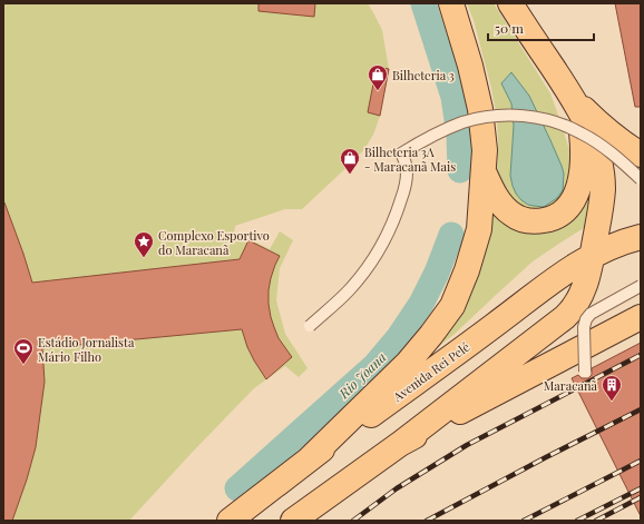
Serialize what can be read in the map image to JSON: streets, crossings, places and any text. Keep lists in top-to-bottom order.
{
  "streets": {
    "main road": ["Avenida Rei Pelé"]
  },
  "water": ["Rio Joana"],
  "places": {
    "shop": ["Bilheteria 3", "Bilheteria 3A - Maracanã Mais"],
    "place": ["Complexo Esportivo do Maracanã"],
    "sports": ["Estádio Jornalista Mário Filho"],
    "building": ["Maracanã"]
  },
  "scale_bar": "50 m"
}
